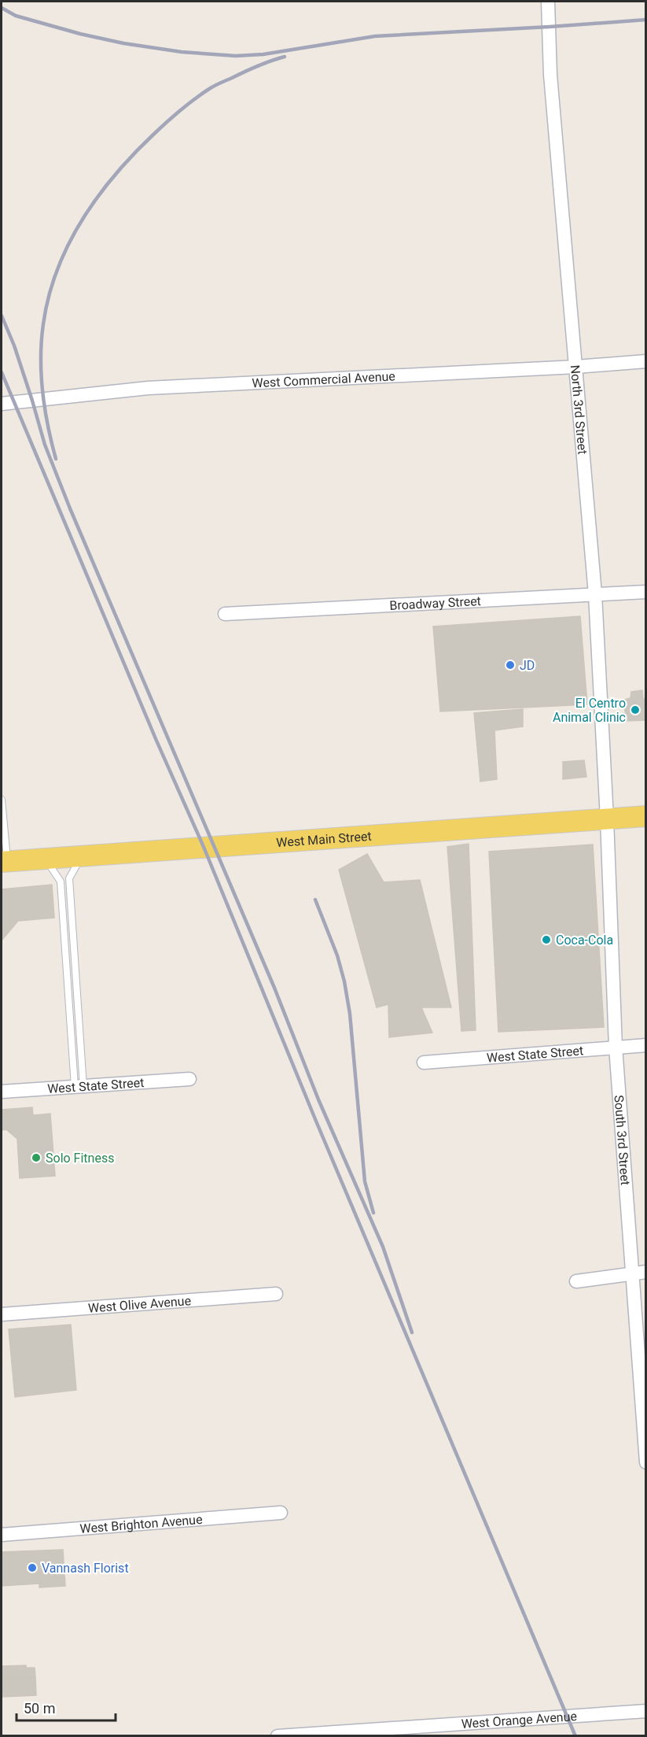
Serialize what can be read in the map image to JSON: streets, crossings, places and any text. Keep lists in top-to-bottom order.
{
  "streets": {
    "main road": ["West Main Street"],
    "street": [
      "West Commercial Avenue",
      "North 3rd Street",
      "Broadway Street",
      "West State Street",
      "South 3rd Street",
      "West Olive Avenue",
      "West Brighton Avenue",
      "West Orange Avenue"
    ]
  },
  "crossings": [
    ["West Commercial Avenue", "North 3rd Street"],
    ["North 3rd Street", "Broadway Street"],
    ["North 3rd Street", "West Main Street"],
    ["North 3rd Street", "South 3rd Street"],
    ["West Main Street", "South 3rd Street"],
    ["West State Street", "South 3rd Street"]
  ],
  "places": [
    "JD",
    "El Centro Animal Clinic",
    "Coca-Cola",
    "Solo Fitness",
    "Vannash Florist"
  ],
  "scale_bar": "50 m"
}
